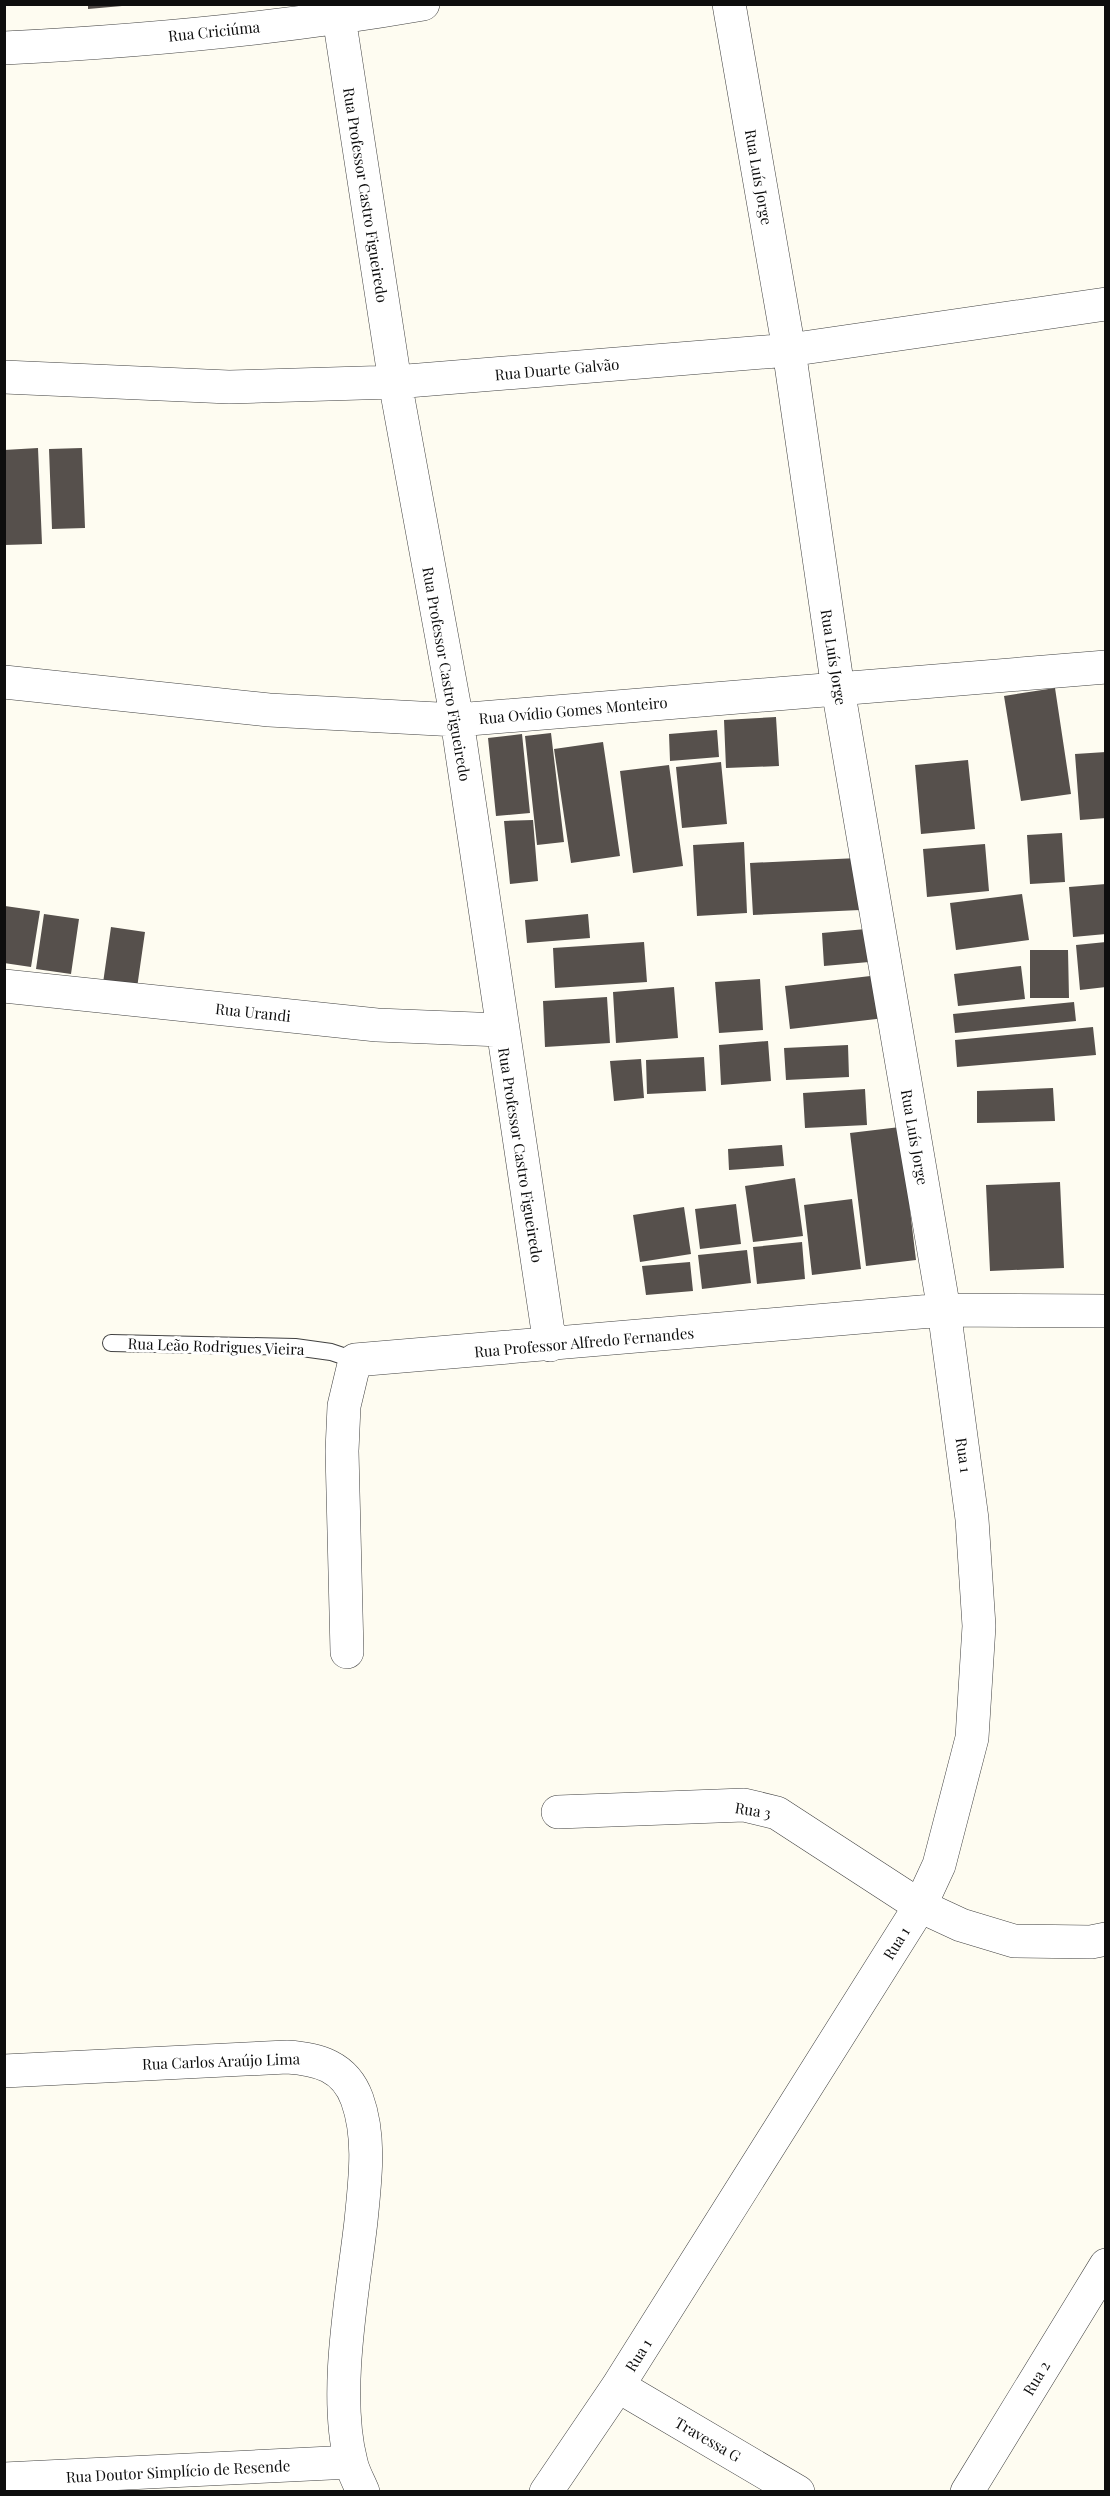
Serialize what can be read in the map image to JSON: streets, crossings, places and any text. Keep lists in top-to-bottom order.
{
  "streets": {
    "street": [
      "Rua Criciúma",
      "Rua Luís Jorge",
      "Rua Professor Castro Figueiredo",
      "Rua Duarte Galvão",
      "Rua Ovídio Gomes Monteiro",
      "Rua Urandi",
      "Rua Professor Alfredo Fernandes",
      "Rua 1",
      "Rua 3",
      "Rua Carlos Araújo Lima",
      "Rua 2",
      "Travessa G",
      "Rua Doutor Simplício de Resende"
    ],
    "lane": ["Rua Leão Rodrigues Vieira"]
  },
  "crossings": [
    ["Rua Criciúma", "Rua Professor Castro Figueiredo"],
    ["Rua Luís Jorge", "Rua Duarte Galvão"],
    ["Rua Luís Jorge", "Rua Ovídio Gomes Monteiro"],
    ["Rua Luís Jorge", "Rua Professor Alfredo Fernandes"],
    ["Rua Luís Jorge", "Rua 1"],
    ["Rua Professor Castro Figueiredo", "Rua Duarte Galvão"],
    ["Rua Professor Castro Figueiredo", "Rua Ovídio Gomes Monteiro"],
    ["Rua Professor Castro Figueiredo", "Rua Urandi"],
    ["Rua Professor Castro Figueiredo", "Rua Professor Alfredo Fernandes"],
    ["Rua Professor Alfredo Fernandes", "Rua Leão Rodrigues Vieira"],
    ["Rua Professor Alfredo Fernandes", "Rua 1"],
    ["Rua 1", "Rua 3"],
    ["Rua 1", "Travessa G"],
    ["Rua Carlos Araújo Lima", "Rua Doutor Simplício de Resende"]
  ]
}
